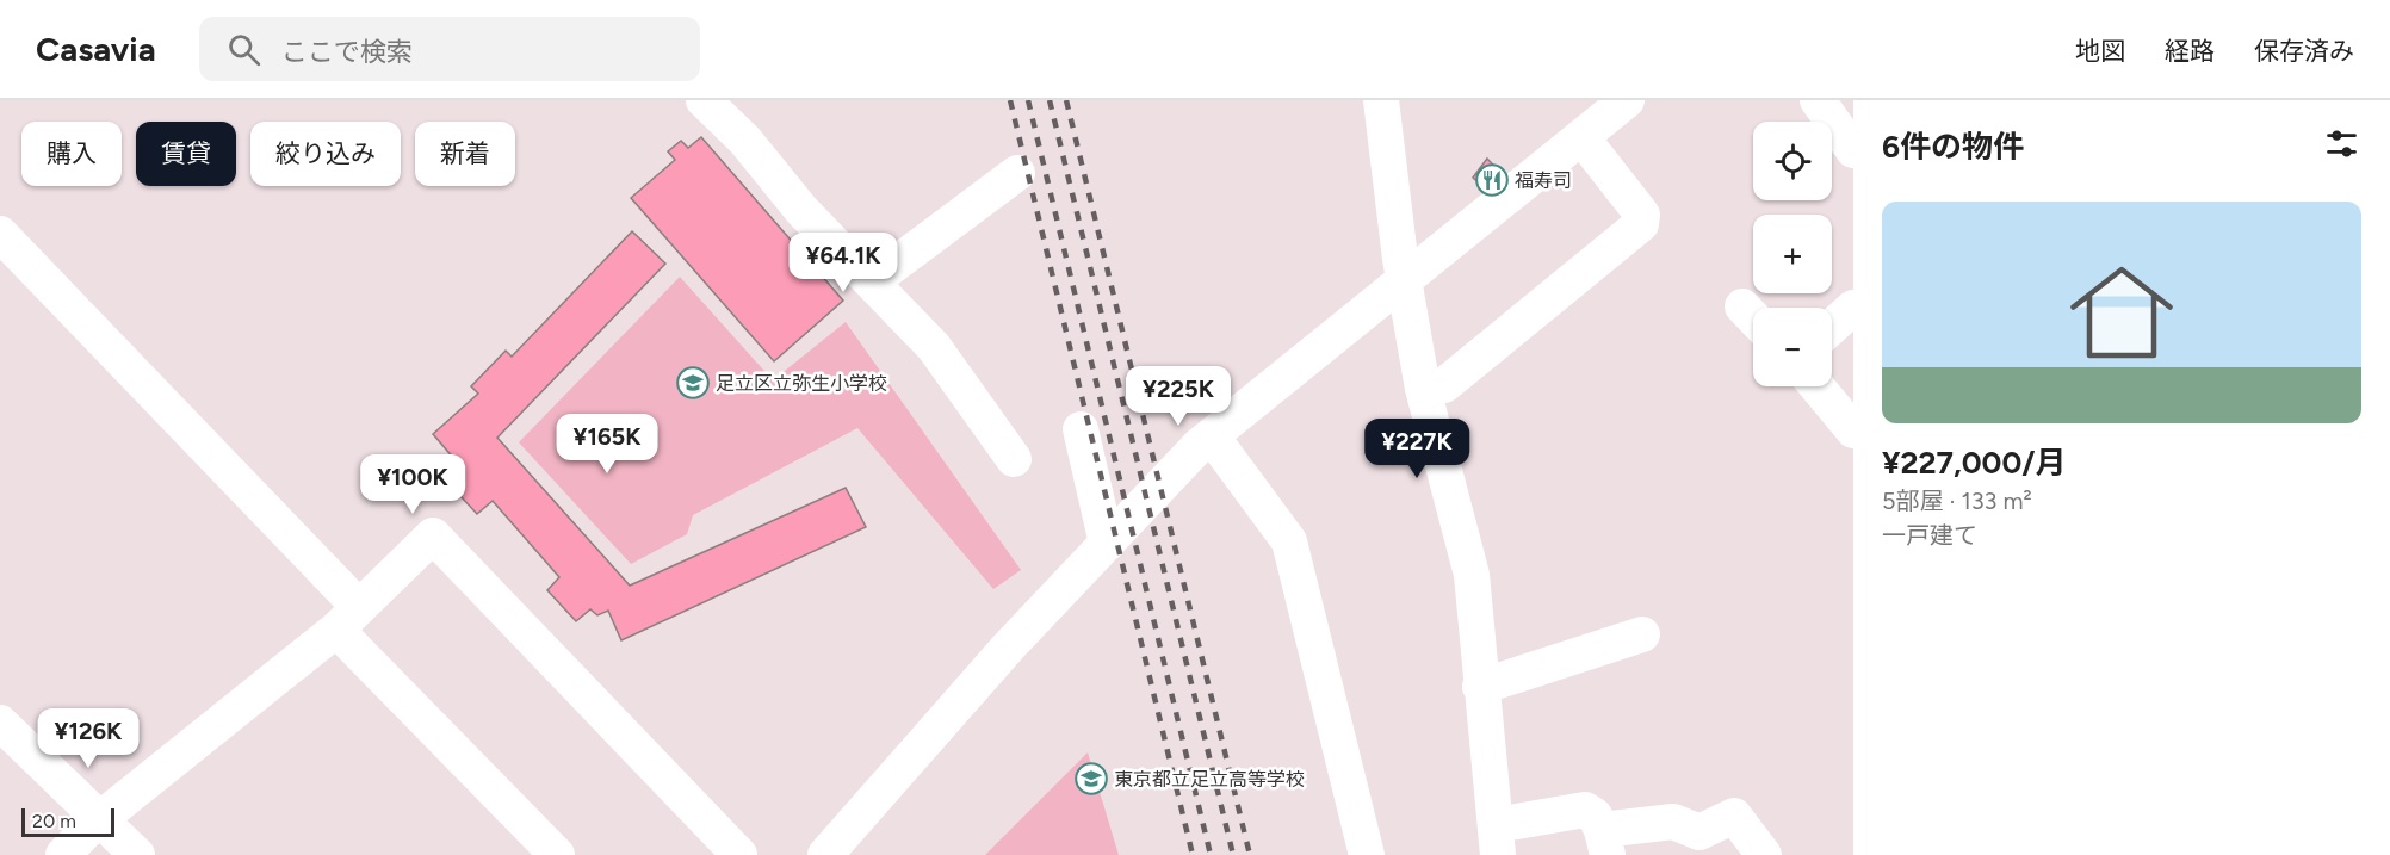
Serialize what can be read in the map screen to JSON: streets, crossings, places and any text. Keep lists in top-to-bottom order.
{
  "places": {
    "restaurant": ["福寿司"],
    "school or university": ["足立区立弥生小学校", "東京都立足立高等学校"]
  },
  "scale_bar": "20 m",
  "page": {
    "header": "Casavia",
    "search": "ここで検索",
    "nav": ["地図", "経路", "保存済み"],
    "heading": "6件の物件",
    "map_buttons": ["+", "−"],
    "chip": [
      "購入",
      "賃貸",
      "絞り込み",
      "新着"
    ],
    "list": [
      {
        "name": "¥227,000/月",
        "note": "5部屋 · 133 m² · 一戸建て"
      }
    ],
    "price": [
      "¥64.1K",
      "¥225K",
      "¥165K",
      "¥227K",
      "¥100K",
      "¥126K"
    ],
    "scale": "20 m"
  }
}
